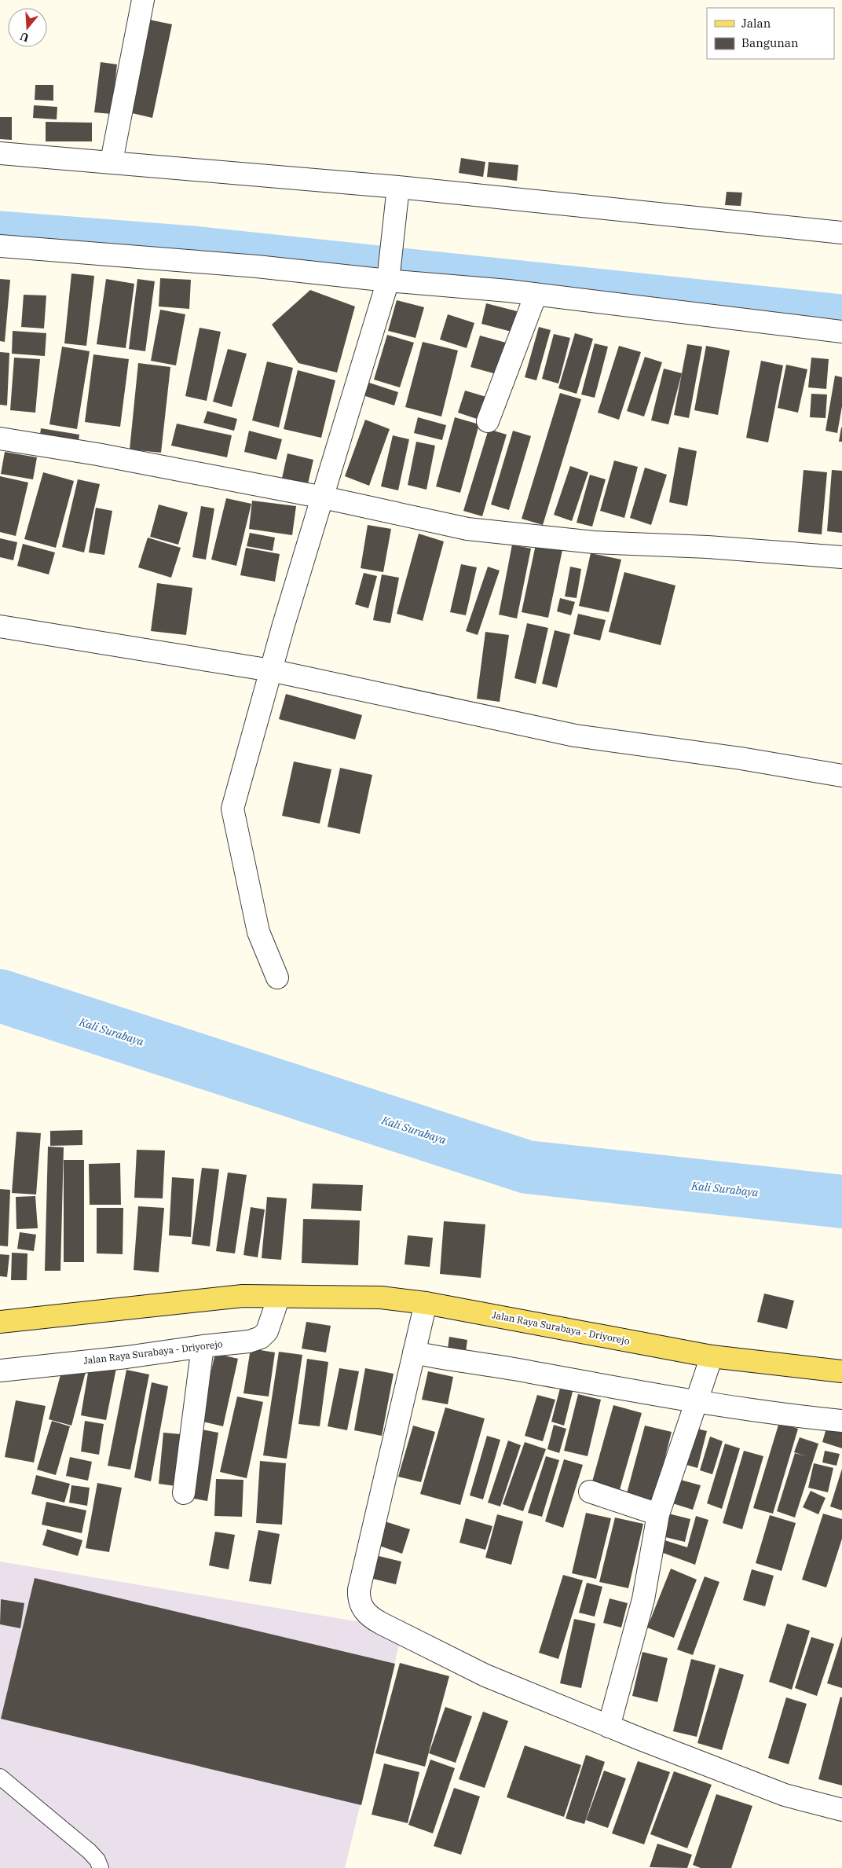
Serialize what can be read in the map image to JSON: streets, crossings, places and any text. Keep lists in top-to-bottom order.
{
  "streets": {
    "main road": ["Jalan Raya Surabaya - Driyorejo"]
  },
  "water": ["Kali Surabaya"],
  "legend": ["Jalan", "Bangunan"],
  "north": "bottom"
}
